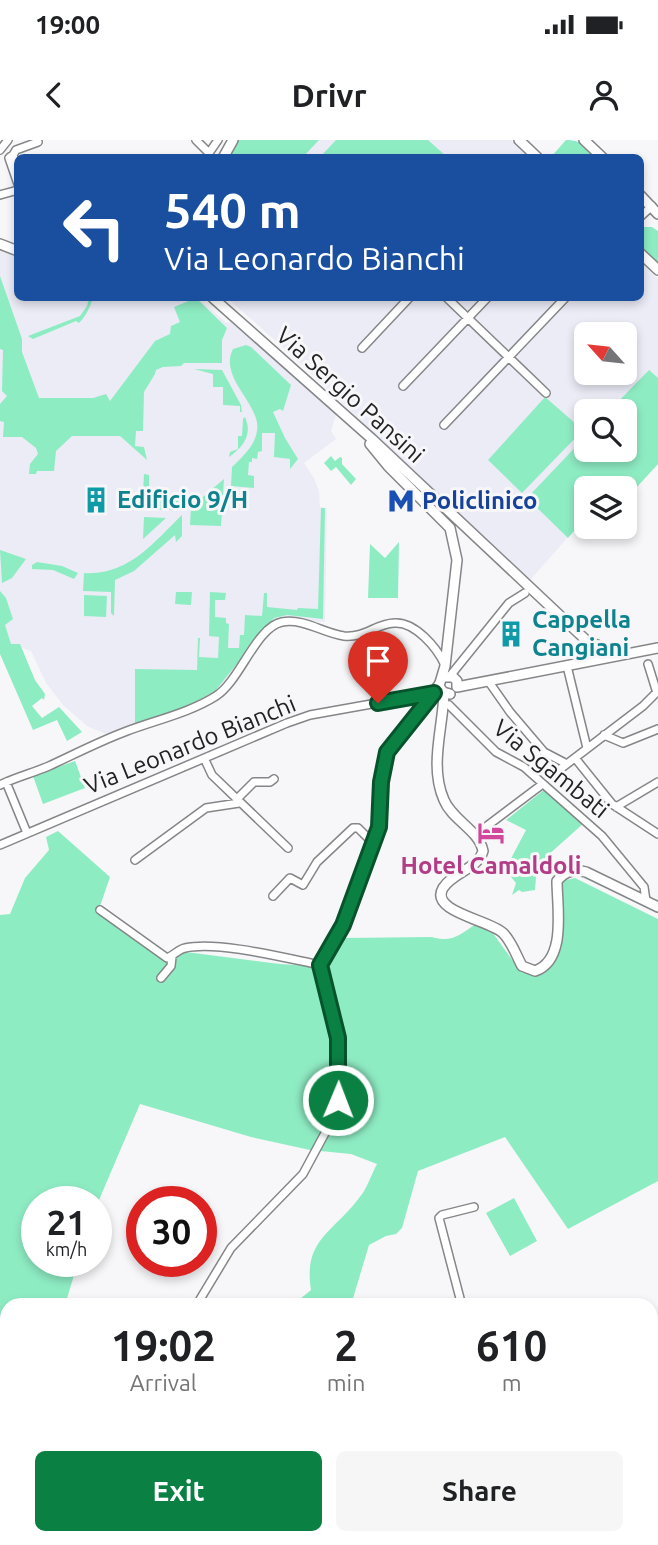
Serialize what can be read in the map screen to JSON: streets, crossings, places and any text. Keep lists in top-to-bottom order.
{
  "streets": {
    "main road": ["Via Sergio Pansini"],
    "street": ["Via Leonardo Bianchi", "Via Sgambati"]
  },
  "places": {
    "building": ["Edificio 9/H", "Cappella Cangiani"],
    "metro station": ["Policlinico"],
    "hotel": ["Hotel Camaldoli"]
  },
  "north": "top left",
  "page": {
    "status": "19:00",
    "header": "Drivr",
    "turn": ["540 m", "Via Leonardo Bianchi"],
    "speed": "21 km/h",
    "limit": "30",
    "eta": [
      "19:02",
      "Arrival",
      "2",
      "min",
      "610",
      "m"
    ],
    "buttons": ["Exit", "Share"]
  }
}
